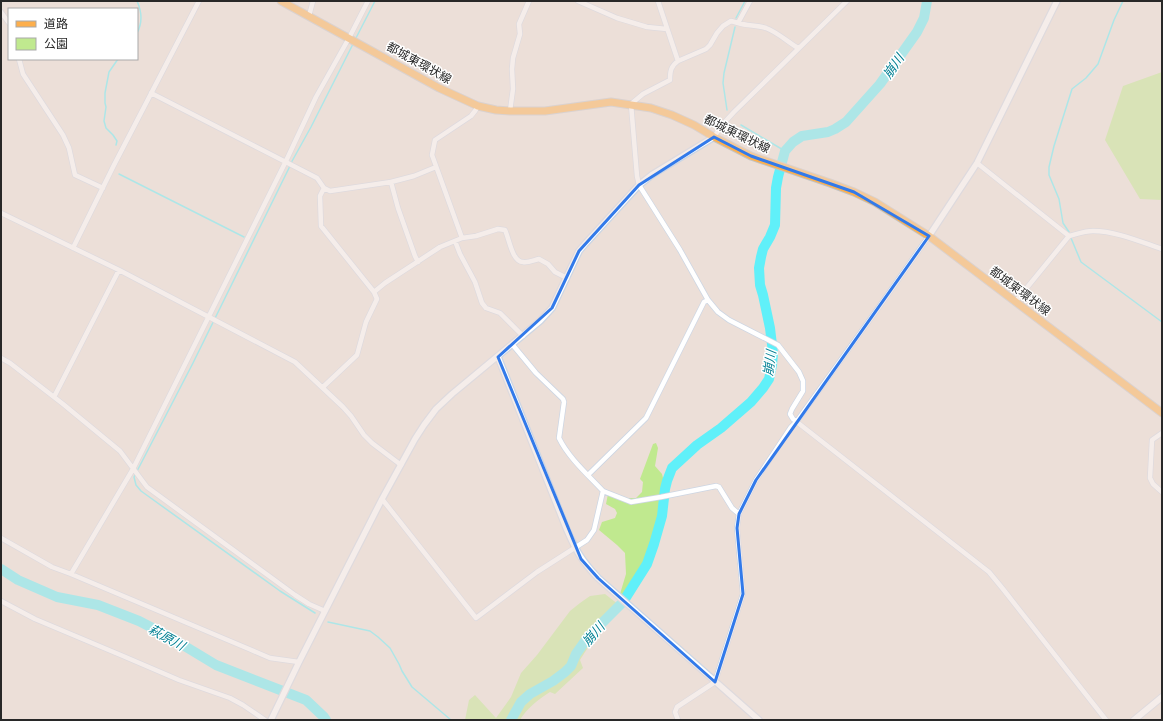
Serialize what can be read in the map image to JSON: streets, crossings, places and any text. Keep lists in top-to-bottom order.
{
  "streets": {
    "main road": ["都城東環状線"]
  },
  "water": ["崩川", "萩原川"],
  "legend": ["道路", "公園"]
}
